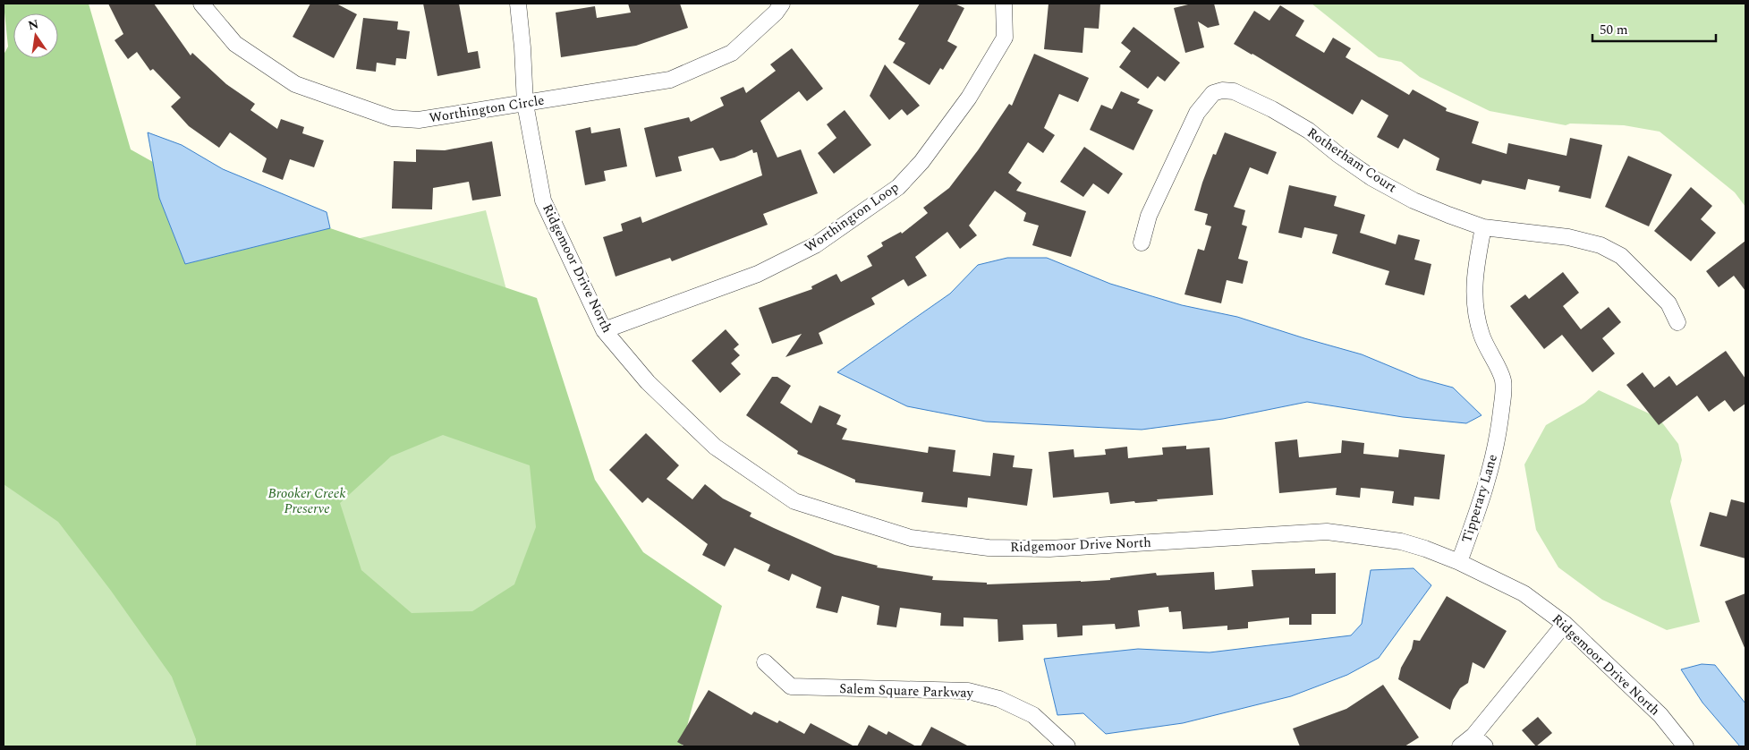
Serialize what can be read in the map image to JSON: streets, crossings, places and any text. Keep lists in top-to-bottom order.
{
  "streets": {
    "street": [
      "Worthington Circle",
      "Rotherham Court",
      "Worthington Loop",
      "Ridgemoor Drive North",
      "Tipperary Lane",
      "Salem Square Parkway"
    ]
  },
  "crossings": [
    ["Worthington Circle", "Ridgemoor Drive North"],
    ["Rotherham Court", "Tipperary Lane"],
    ["Worthington Loop", "Ridgemoor Drive North"],
    ["Ridgemoor Drive North", "Tipperary Lane"]
  ],
  "parks": ["Brooker Creek Preserve"],
  "scale_bar": "50 m",
  "north": "top"
}
